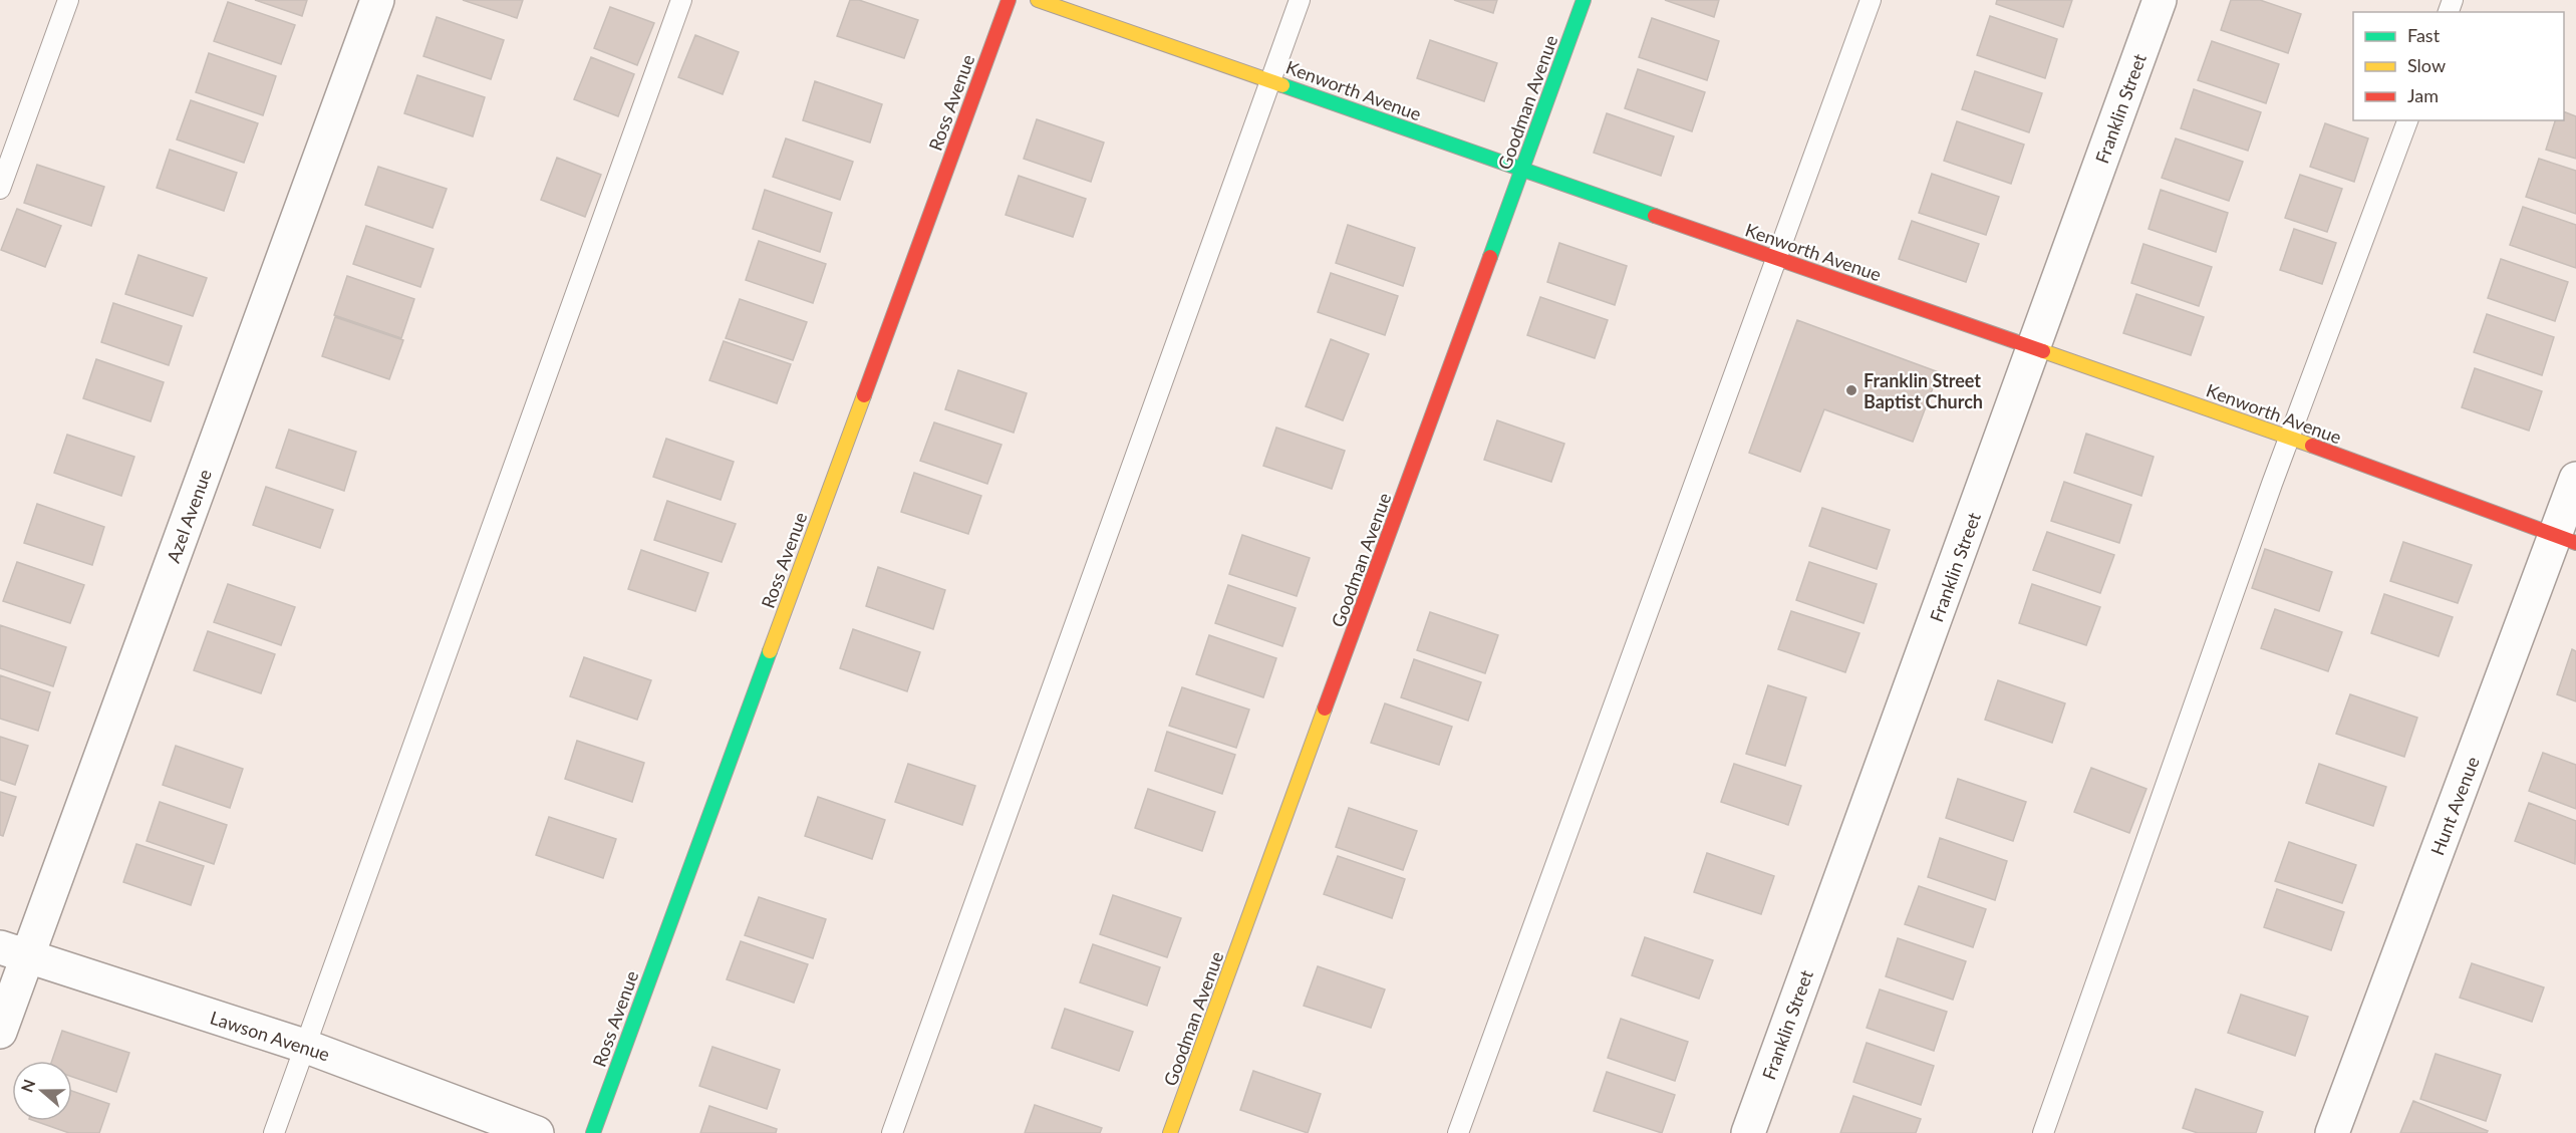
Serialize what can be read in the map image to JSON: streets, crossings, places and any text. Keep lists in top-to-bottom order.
{
  "streets": {
    "street": [
      "Kenworth Avenue",
      "Ross Avenue",
      "Goodman Avenue",
      "Franklin Street",
      "Azel Avenue",
      "Hunt Avenue",
      "Lawson Avenue"
    ]
  },
  "crossings": [
    ["Kenworth Avenue", "Goodman Avenue"],
    ["Kenworth Avenue", "Franklin Street"],
    ["Kenworth Avenue", "Hunt Avenue"],
    ["Azel Avenue", "Lawson Avenue"]
  ],
  "places": ["Franklin Street Baptist Church"],
  "legend": ["Fast", "Slow", "Jam"],
  "north": "left"
}
